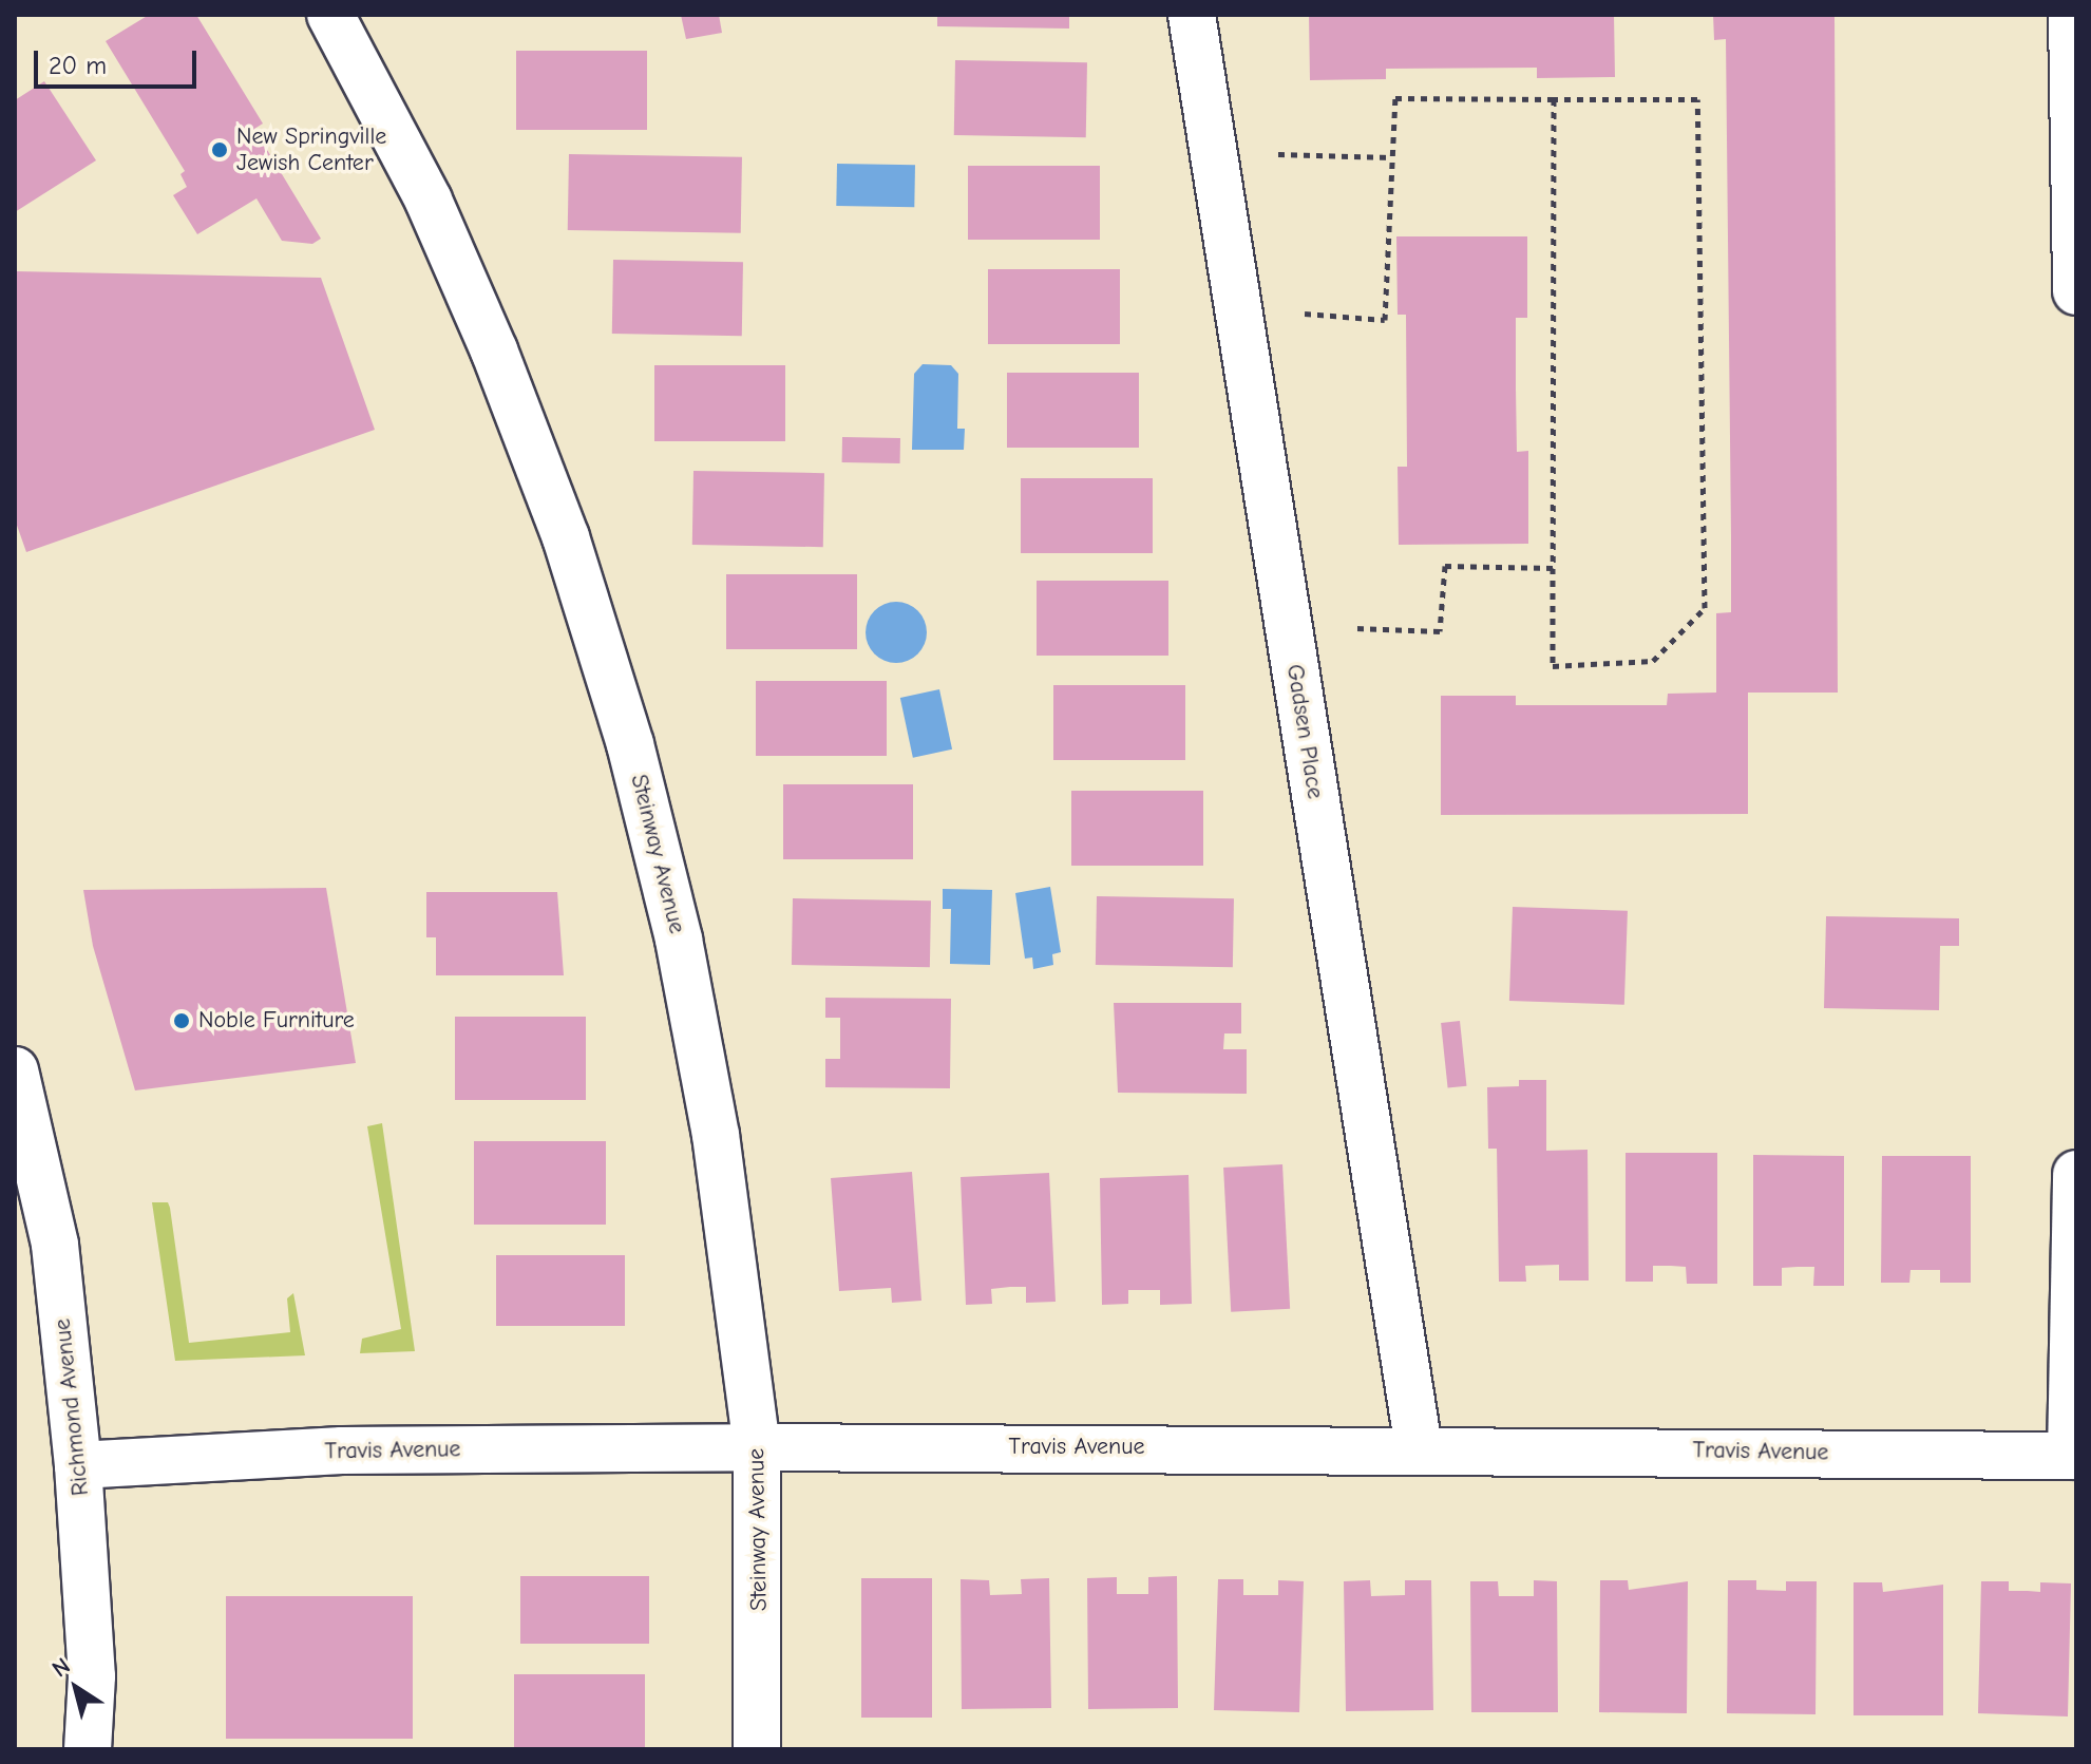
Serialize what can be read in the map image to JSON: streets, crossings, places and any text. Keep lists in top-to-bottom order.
{
  "streets": {
    "street": [
      "Gadsen Place",
      "Steinway Avenue",
      "Richmond Avenue",
      "Travis Avenue"
    ]
  },
  "crossings": [
    ["Gadsen Place", "Travis Avenue"],
    ["Steinway Avenue", "Travis Avenue"],
    ["Richmond Avenue", "Travis Avenue"]
  ],
  "places": ["New Springville Jewish Center", "Noble Furniture"],
  "scale_bar": "20 m",
  "north": "top left"
}
